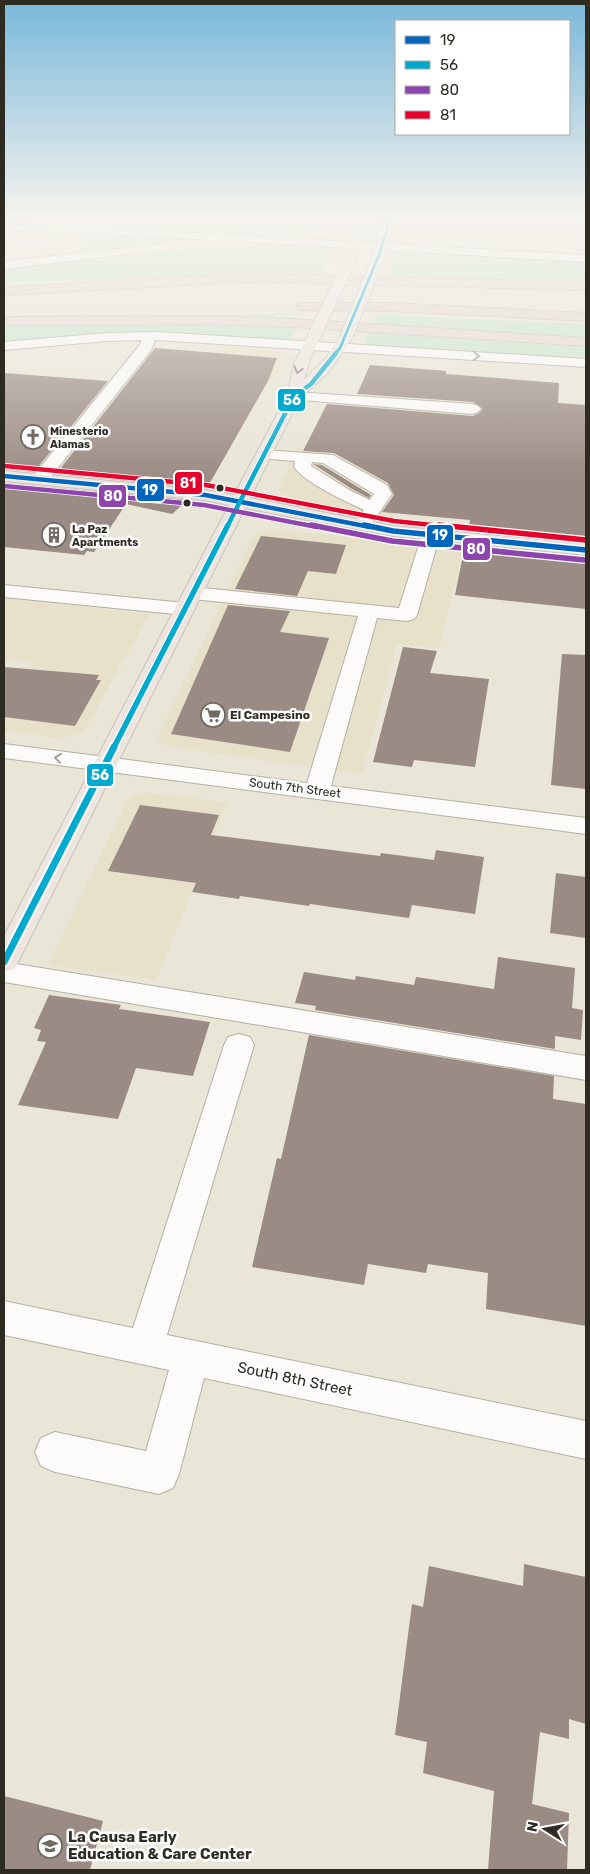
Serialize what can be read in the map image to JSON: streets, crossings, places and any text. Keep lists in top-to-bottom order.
{
  "streets": {
    "street": ["South 7th Street", "South 8th Street"]
  },
  "places": {
    "church": ["Minesterio Alamas"],
    "building": ["La Paz Apartments"],
    "supermarket": ["El Campesino"],
    "school or university": ["La Causa Early Education & Care Center"]
  },
  "lines": [
    "transit line 56",
    "transit line 81",
    "transit line 19",
    "transit line 80"
  ],
  "legend": [
    "19",
    "56",
    "80",
    "81"
  ],
  "north": "left"
}
